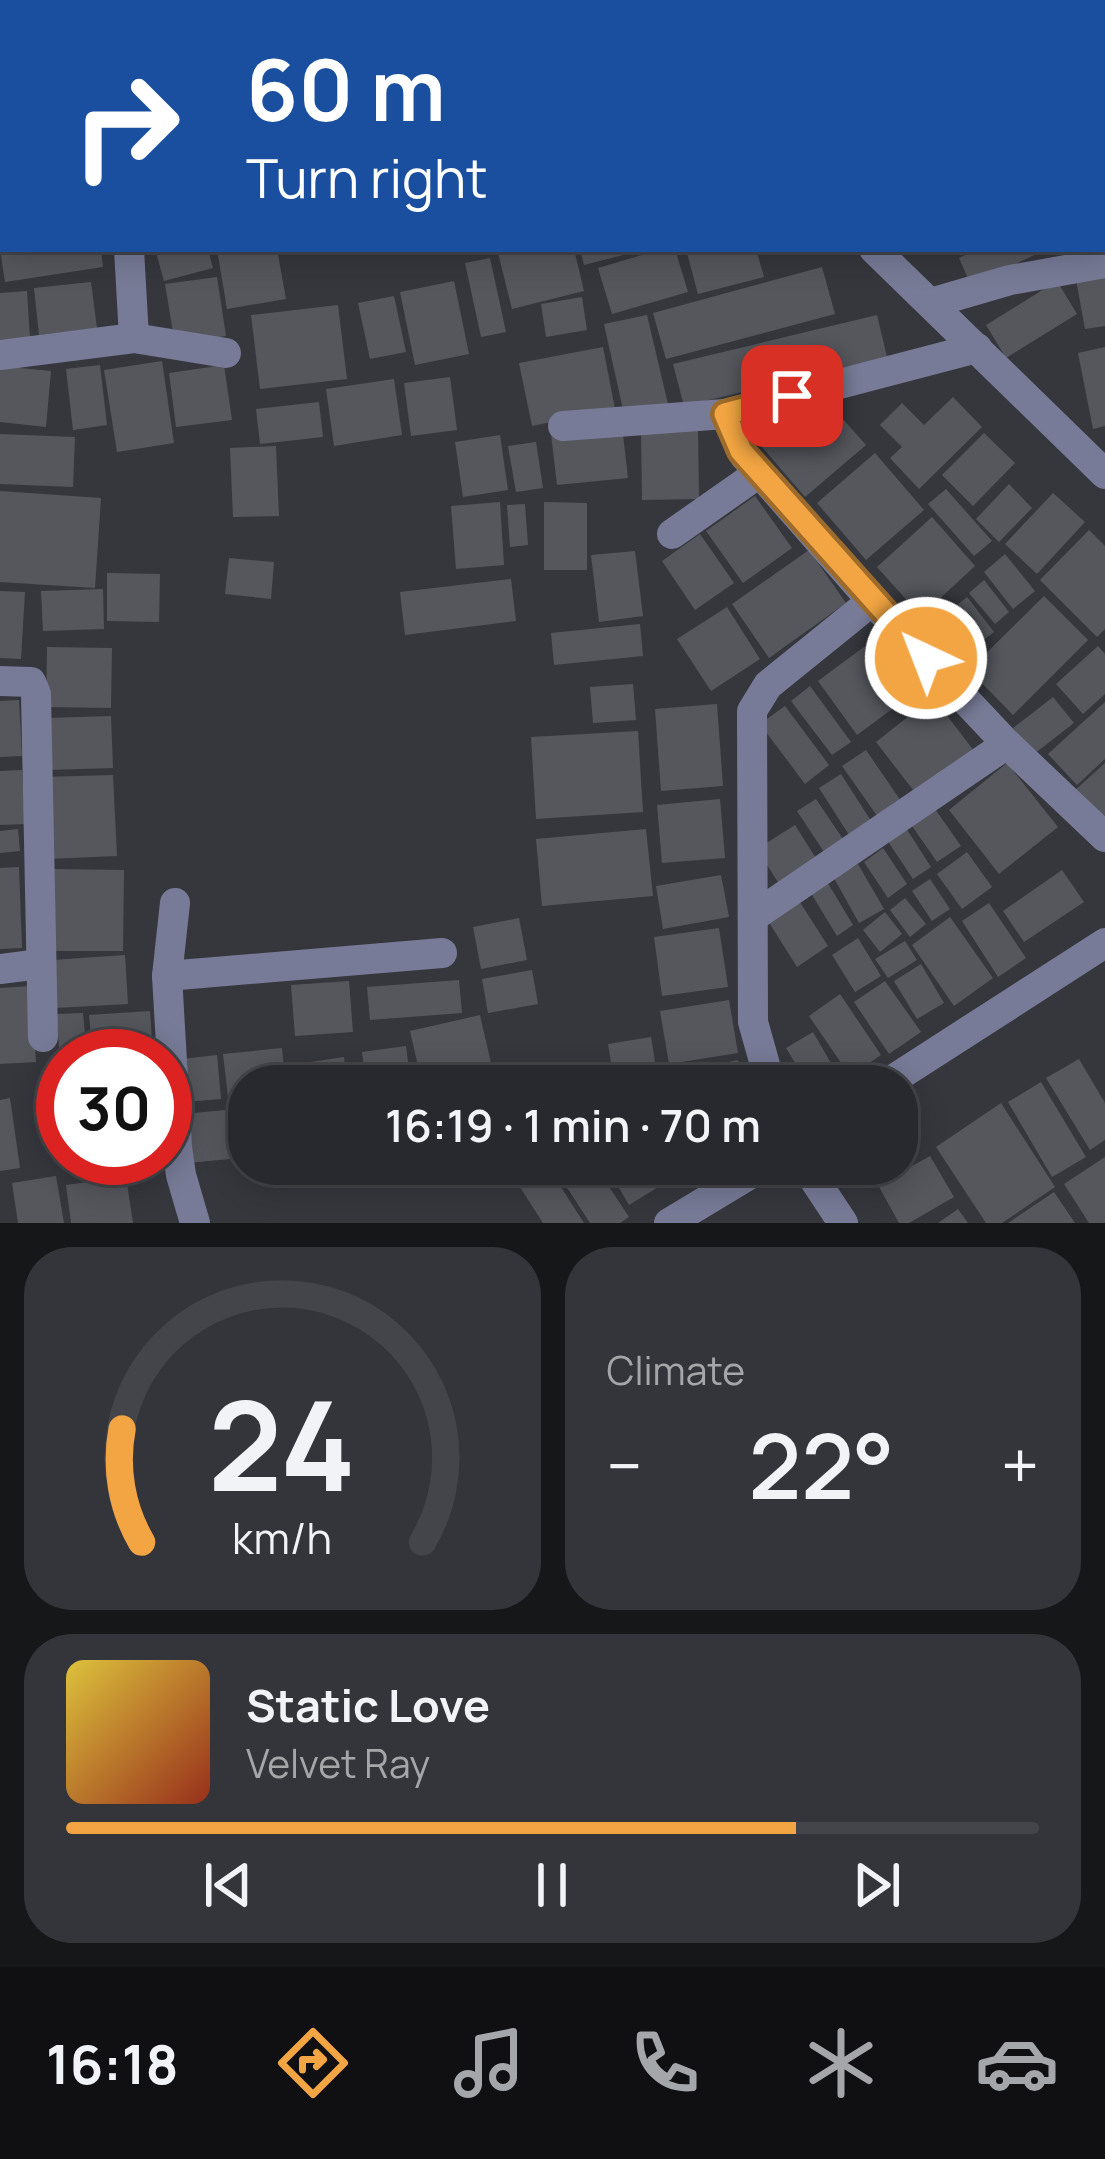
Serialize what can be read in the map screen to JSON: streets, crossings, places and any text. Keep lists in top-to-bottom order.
{
  "page": {
    "turn": ["60 m", "Turn right"],
    "limit": "30",
    "trip": "16:19 · 1 min · 70 m",
    "tile": "Climate",
    "heat": ["−", "22°", "+"],
    "song": ["Static Love", "Velvet Ray"],
    "tabs": "16:18",
    "gauge": ["24", "km/h"]
  }
}
